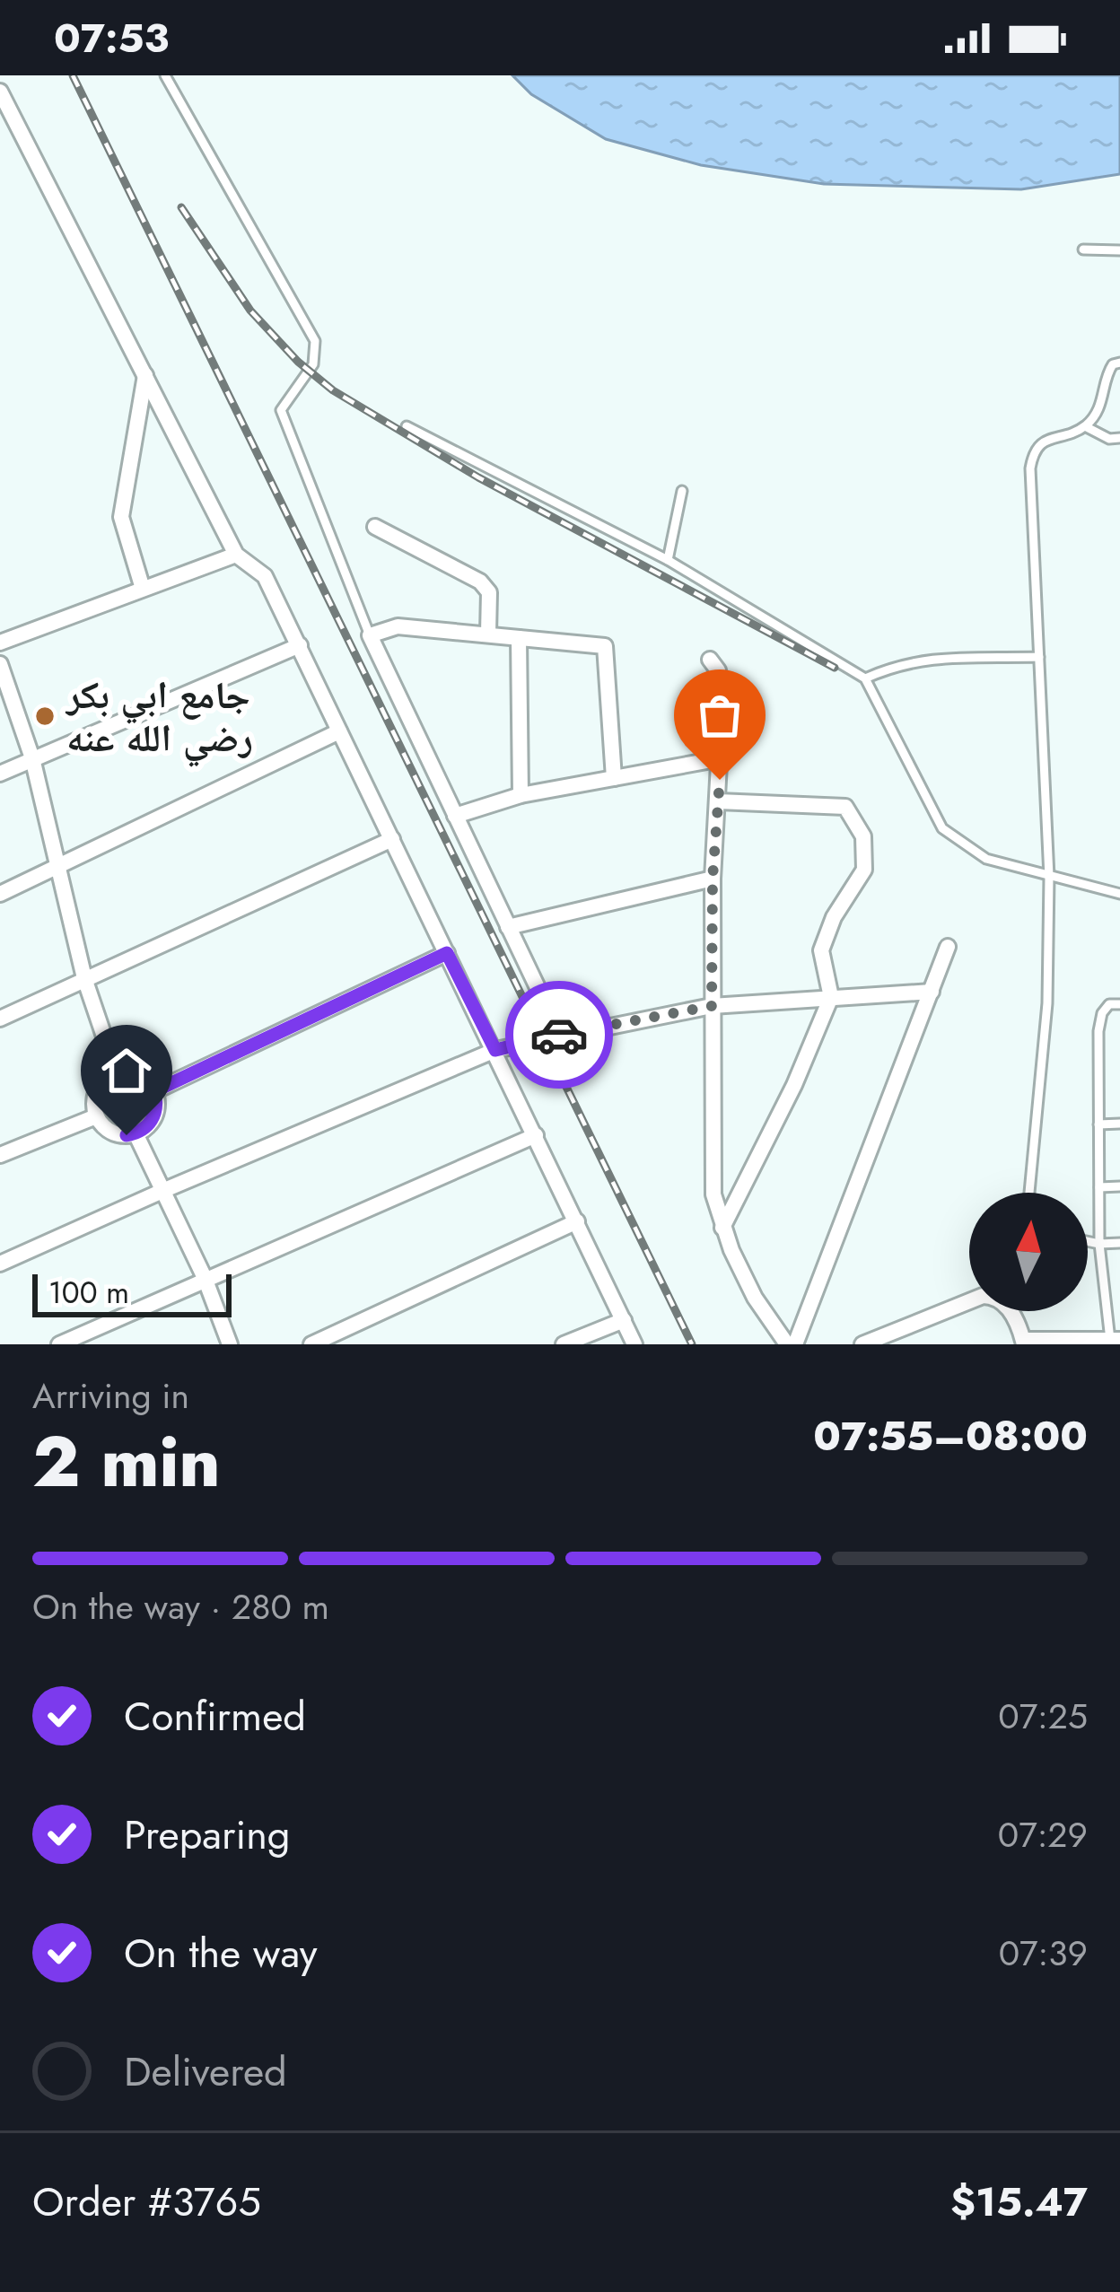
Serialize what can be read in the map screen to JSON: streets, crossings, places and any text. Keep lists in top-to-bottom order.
{
  "places": ["جامع ابي بكر رضي الله عنه"],
  "scale_bar": "100 m",
  "north": "top",
  "page": {
    "status": "07:53",
    "scale": "100 m",
    "heading": ["2 min", "Arriving in", "07:55–08:00"],
    "panel": ["Order #3765", "$15.47"],
    "bar": "On the way · 280 m",
    "list": [
      ["Confirmed", "07:25"],
      ["Preparing", "07:29"],
      ["On the way", "07:39"],
      "Delivered"
    ]
  }
}
